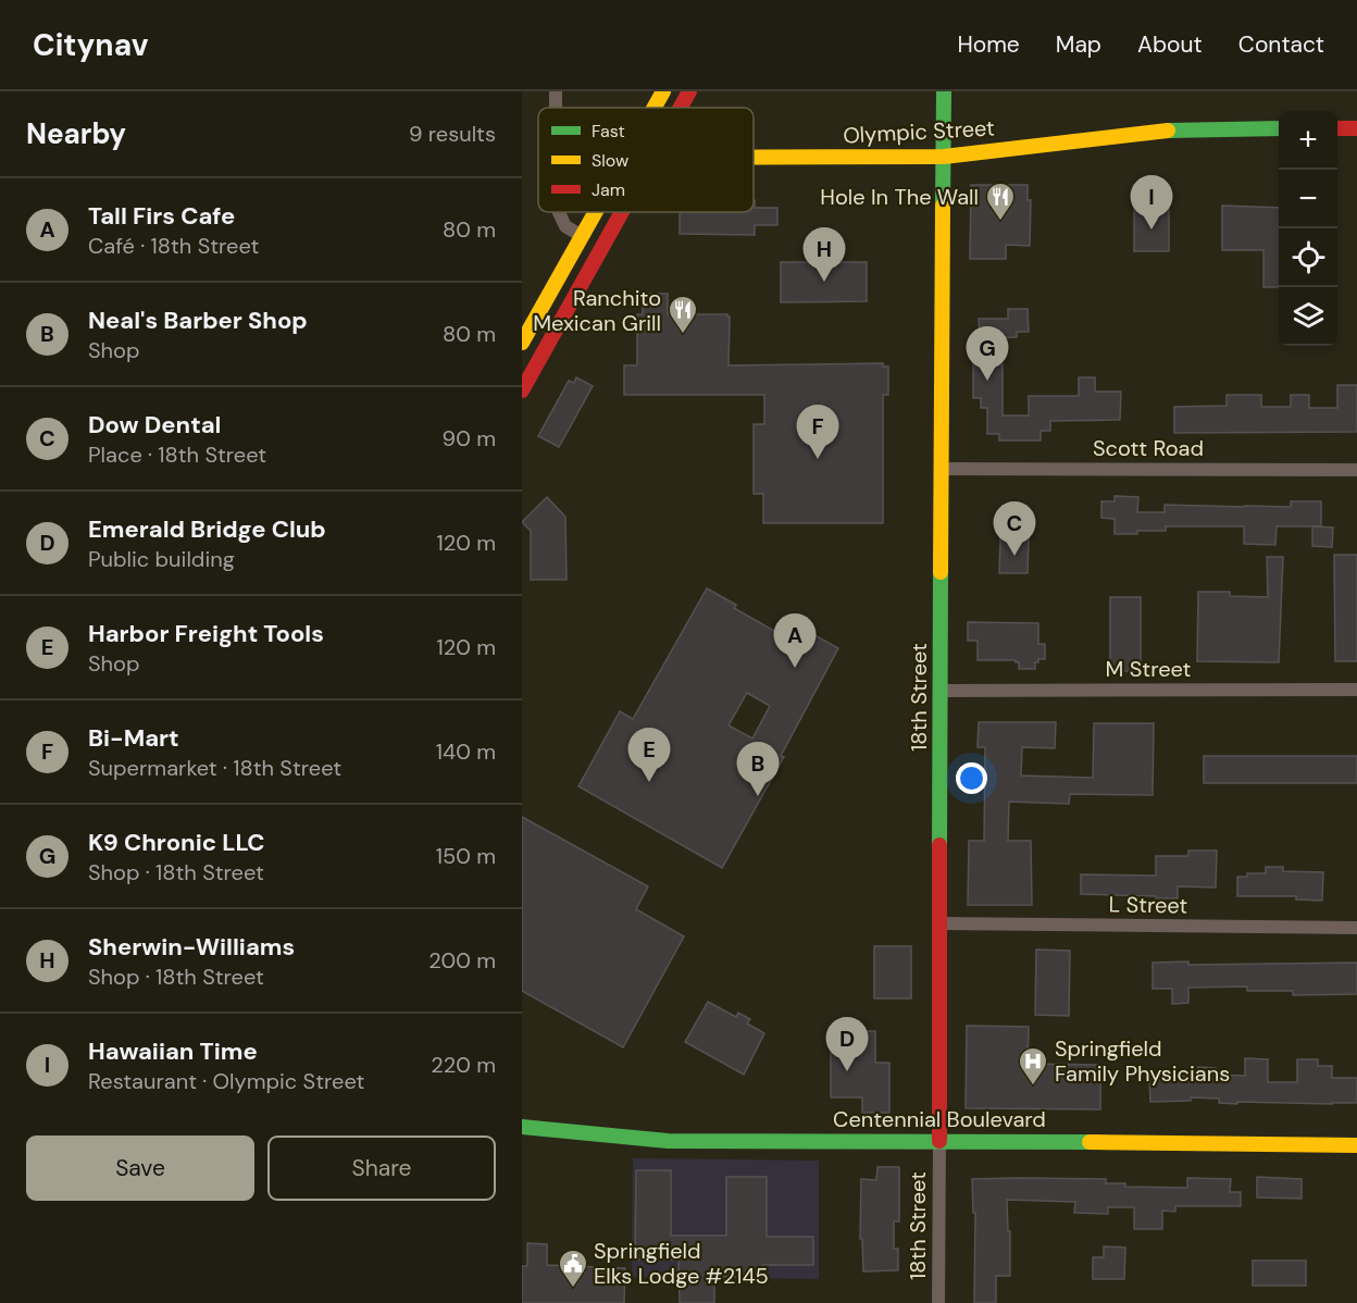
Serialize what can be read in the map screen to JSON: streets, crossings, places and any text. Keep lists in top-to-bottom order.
{
  "streets": {
    "street": [
      "Olympic Street",
      "Scott Road",
      "M Street",
      "18th Street",
      "L Street",
      "Centennial Boulevard"
    ]
  },
  "crossings": [
    ["Olympic Street", "18th Street"],
    ["Scott Road", "18th Street"],
    ["M Street", "18th Street"],
    ["18th Street", "L Street"],
    ["18th Street", "Centennial Boulevard"]
  ],
  "places": {
    "restaurant": ["Hole In The Wall", "Ranchito Mexican Grill"],
    "hospital": ["Springfield Family Physicians"],
    "public building": ["Springfield Elks Lodge #2145"]
  },
  "legend": ["Fast", "Slow", "Jam"],
  "page": {
    "header": "Citynav",
    "nav": [
      "Home",
      "Map",
      "About",
      "Contact"
    ],
    "heading": ["Nearby", "9 results"],
    "map_buttons": ["+", "−"],
    "pins": [
      "I",
      "H",
      "G",
      "F",
      "C",
      "A",
      "E",
      "B",
      "D"
    ],
    "list": [
      {
        "mark": "A",
        "name": "Tall Firs Cafe",
        "note": "Café · 18th Street",
        "value": "80 m"
      },
      {
        "mark": "B",
        "name": "Neal's Barber Shop",
        "note": "Shop",
        "value": "80 m"
      },
      {
        "mark": "C",
        "name": "Dow Dental",
        "note": "Place · 18th Street",
        "value": "90 m"
      },
      {
        "mark": "D",
        "name": "Emerald Bridge Club",
        "note": "Public building",
        "value": "120 m"
      },
      {
        "mark": "E",
        "name": "Harbor Freight Tools",
        "note": "Shop",
        "value": "120 m"
      },
      {
        "mark": "F",
        "name": "Bi-Mart",
        "note": "Supermarket · 18th Street",
        "value": "140 m"
      },
      {
        "mark": "G",
        "name": "K9 Chronic LLC",
        "note": "Shop · 18th Street",
        "value": "150 m"
      },
      {
        "mark": "H",
        "name": "Sherwin-Williams",
        "note": "Shop · 18th Street",
        "value": "200 m"
      },
      {
        "mark": "I",
        "name": "Hawaiian Time",
        "note": "Restaurant · Olympic Street",
        "value": "220 m"
      }
    ],
    "buttons": ["Save", "Share"]
  }
}
